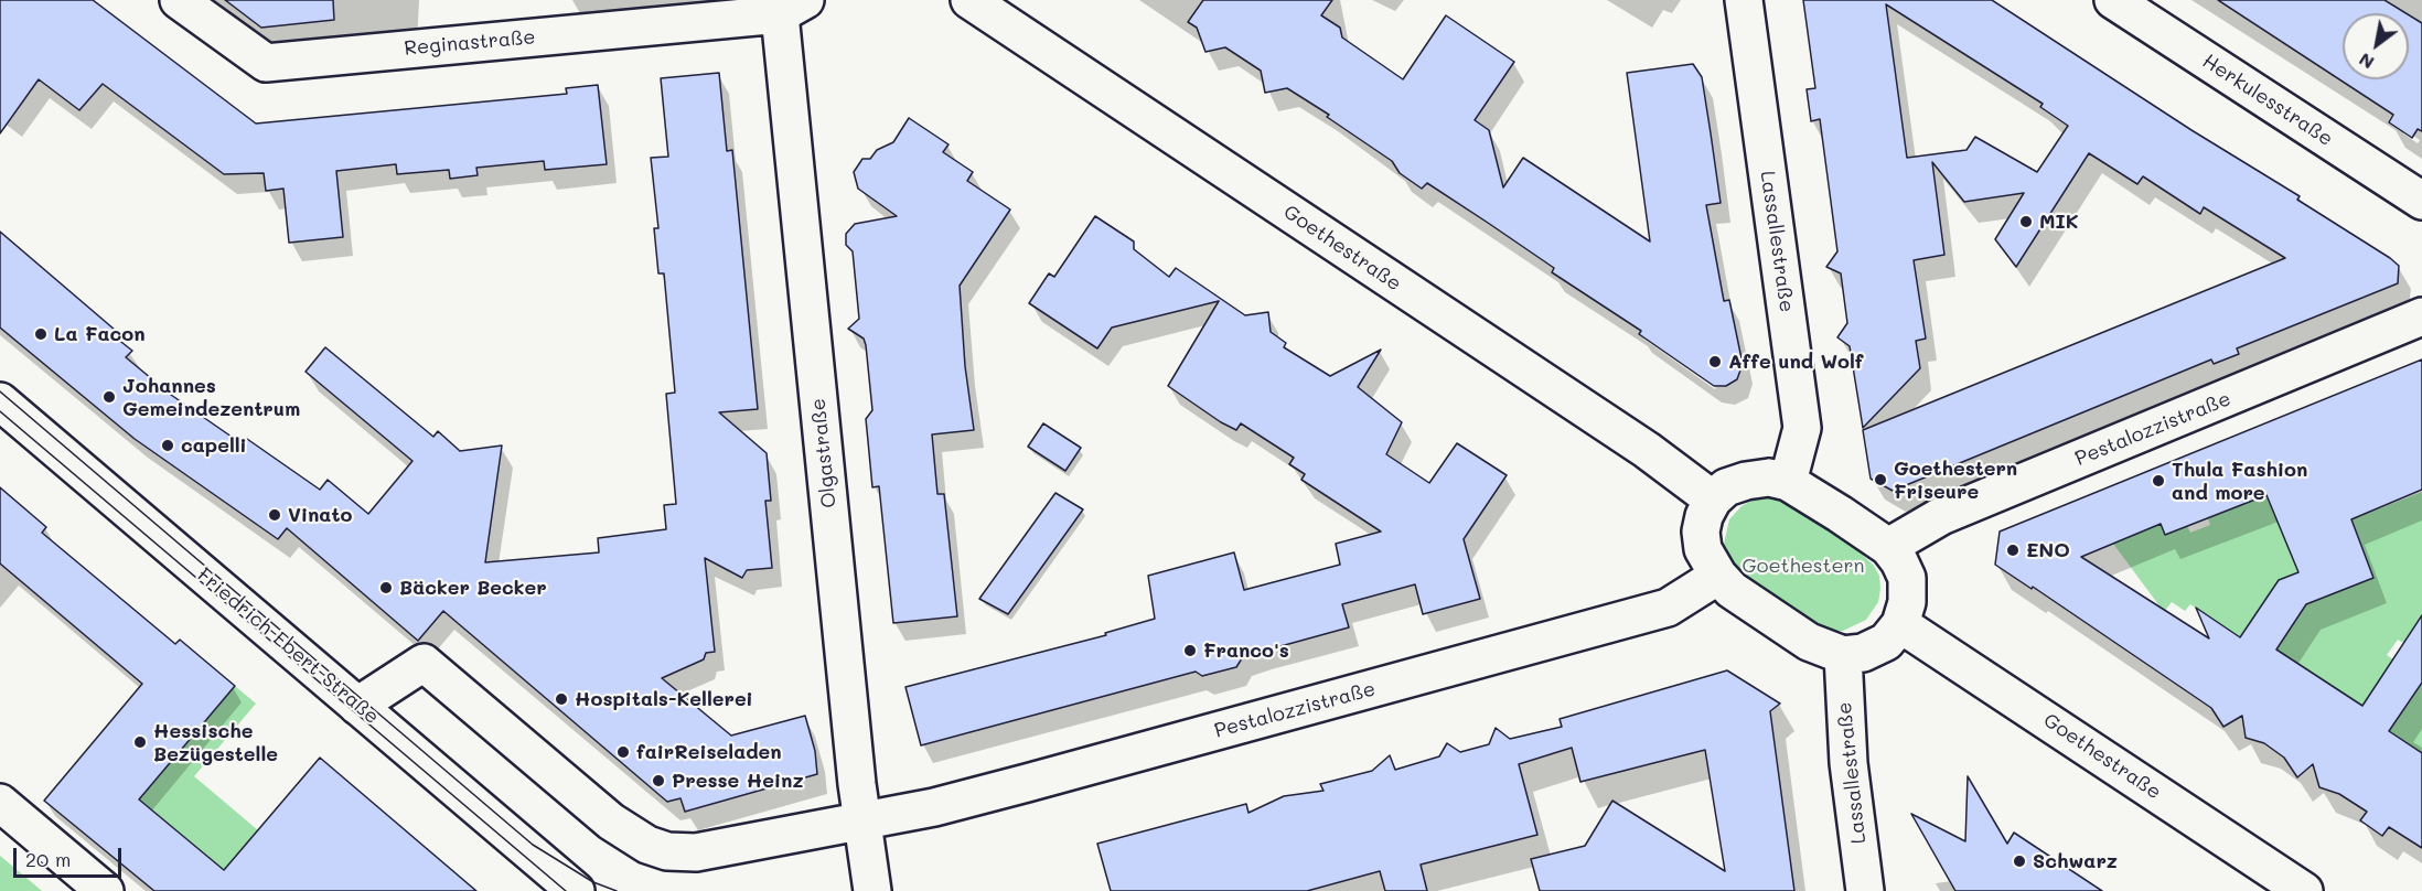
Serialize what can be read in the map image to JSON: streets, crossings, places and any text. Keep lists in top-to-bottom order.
{
  "streets": {
    "street": [
      "Reginastraße",
      "Herkulesstraße",
      "Lassallestraße",
      "Goethestraße",
      "Pestalozzistraße",
      "Olgastraße",
      "Friedrich-Ebert-Straße"
    ]
  },
  "crossings": [
    ["Reginastraße", "Olgastraße"],
    ["Lassallestraße", "Goethestraße"],
    ["Lassallestraße", "Pestalozzistraße"],
    ["Goethestraße", "Pestalozzistraße"],
    ["Pestalozzistraße", "Olgastraße"],
    ["Pestalozzistraße", "Friedrich-Ebert-Straße"]
  ],
  "parks": ["Goethestern"],
  "places": [
    "MIK",
    "La Facon",
    "Affe und Wolf",
    "Johannes Gemeindezentrum",
    "capelli",
    "Goethestern Friseure",
    "Thula Fashion and more",
    "Vinato",
    "ENO",
    "Bäcker Becker",
    "Franco's",
    "Hospitals-Kellerei",
    "Hessische Bezügestelle",
    "fairReiseladen",
    "Presse Heinz",
    "Schwarz"
  ],
  "scale_bar": "20 m",
  "north": "bottom left"
}
